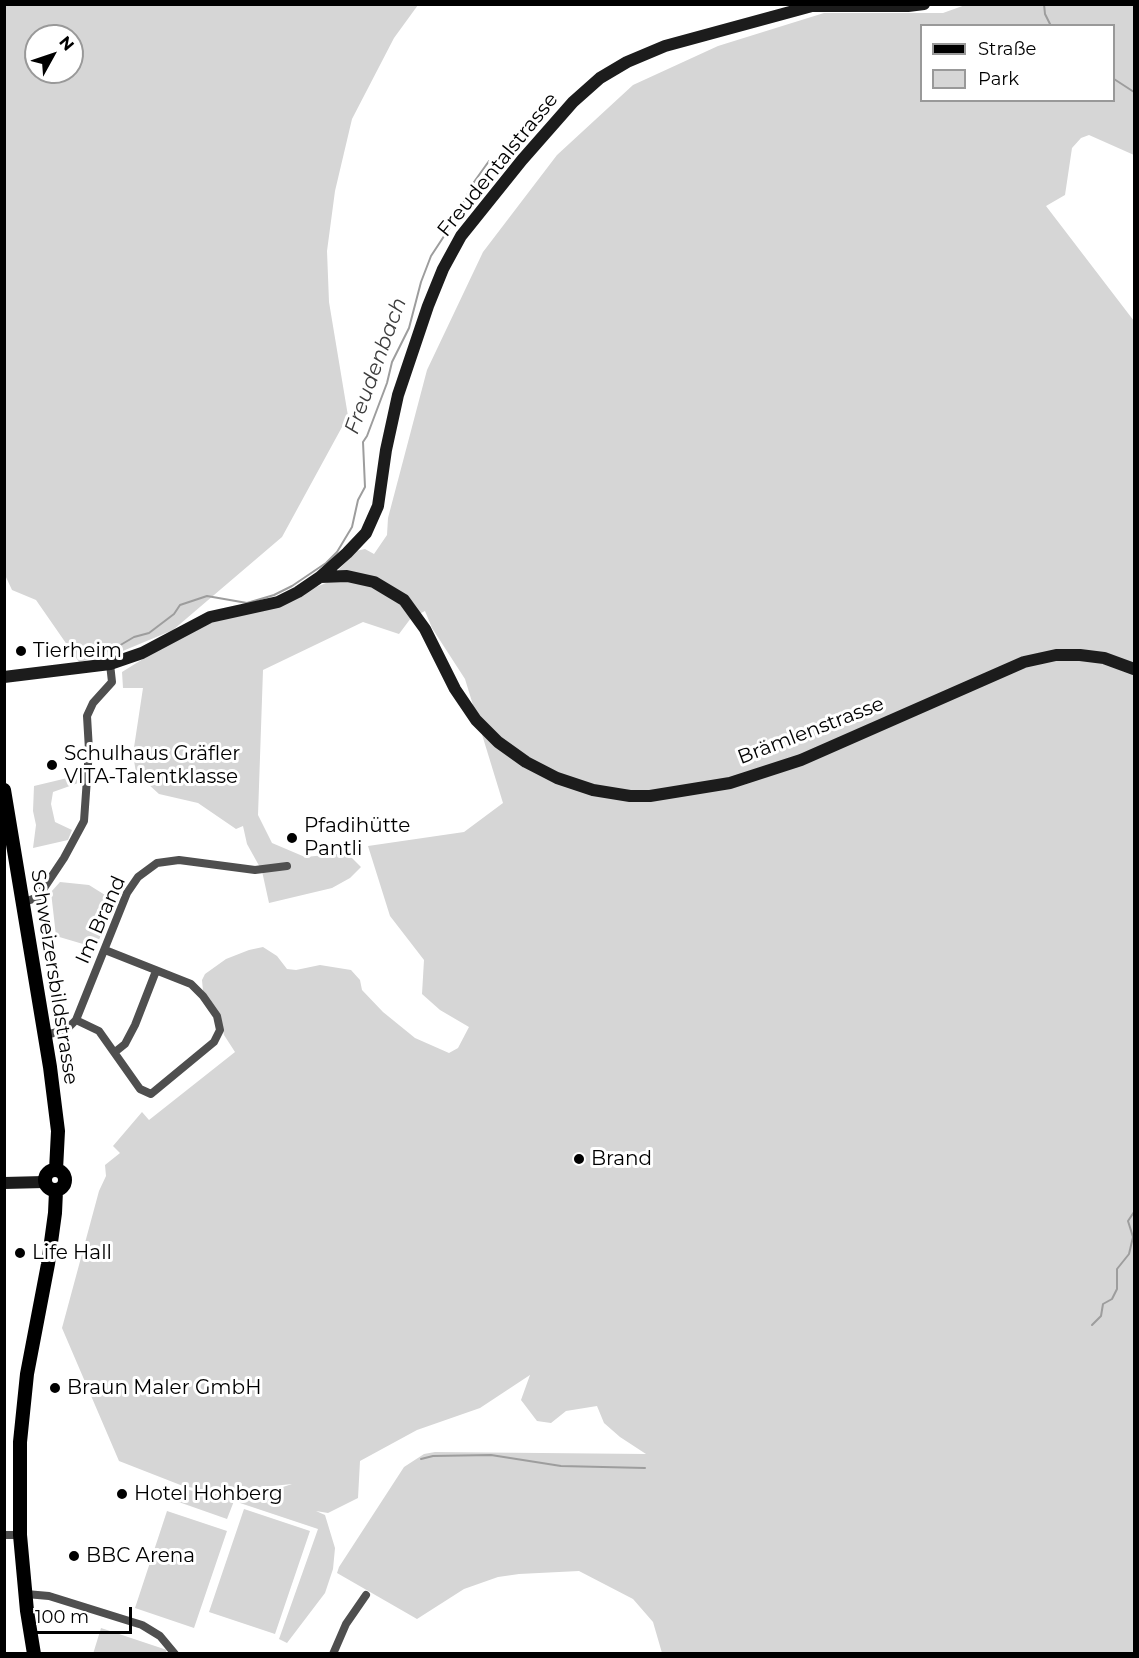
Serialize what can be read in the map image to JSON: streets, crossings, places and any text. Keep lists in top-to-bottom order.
{
  "streets": {
    "main road": ["Schweizersbildstrasse"],
    "street": ["Freudentalstrasse", "Brämlenstrasse", "Im Brand"]
  },
  "crossings": [
    ["Freudentalstrasse", "Brämlenstrasse"]
  ],
  "water": ["Freudenbach"],
  "places": [
    "Tierheim",
    "Schulhaus Gräfler VITA-Talentklasse",
    "Pfadihütte Pantli",
    "Brand",
    "Life Hall",
    "Braun Maler GmbH",
    "Hotel Hohberg",
    "BBC Arena"
  ],
  "legend": ["Straße", "Park"],
  "scale_bar": "100 m",
  "north": "top right"
}
